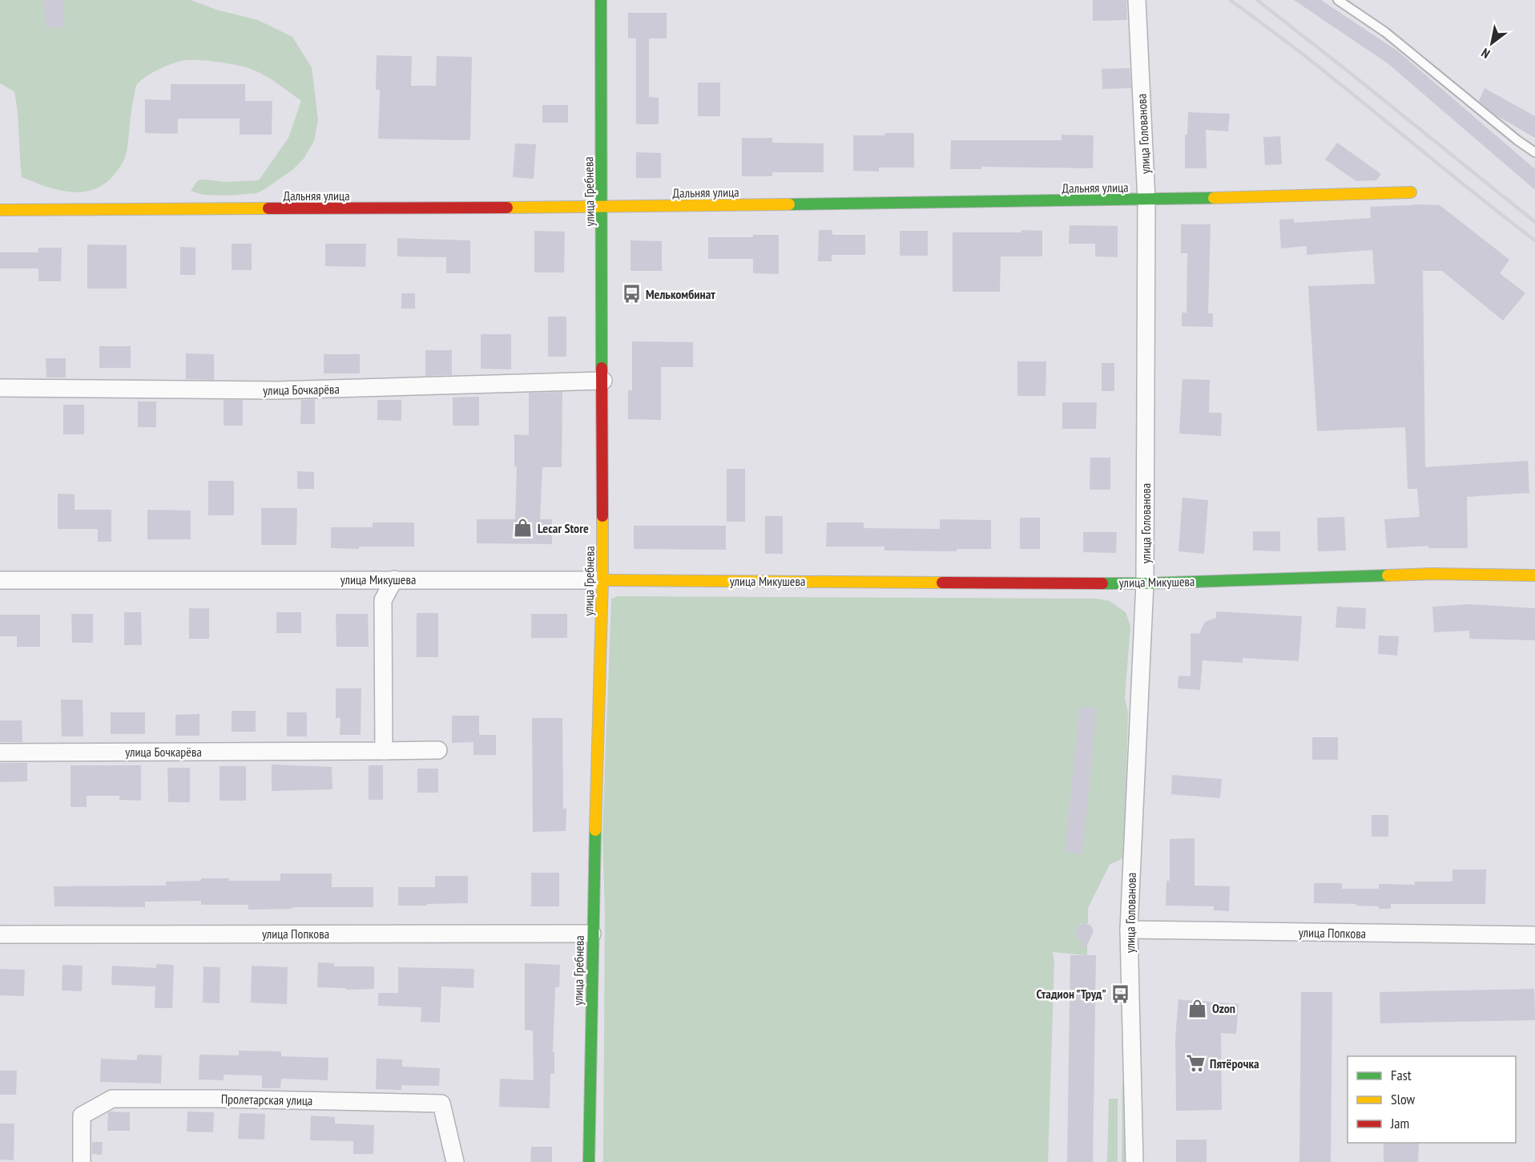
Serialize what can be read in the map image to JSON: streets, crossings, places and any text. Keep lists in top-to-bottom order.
{
  "streets": {
    "street": [
      "улица Голованова",
      "Дальняя улица",
      "улица Гребнева",
      "улица Бочкарёва",
      "улица Микушева",
      "улица Попкова",
      "Пролетарская улица"
    ]
  },
  "crossings": [
    ["улица Голованова", "Дальняя улица"],
    ["улица Голованова", "улица Микушева"],
    ["улица Голованова", "улица Попкова"],
    ["Дальняя улица", "улица Гребнева"],
    ["улица Гребнева", "улица Бочкарёва"],
    ["улица Гребнева", "улица Микушева"],
    ["улица Гребнева", "улица Попкова"]
  ],
  "places": {
    "bus stop": ["Мелькомбинат", "Стадион \"Труд\""],
    "shop": ["Lecar Store", "Ozon"],
    "supermarket": ["Пятёрочка"]
  },
  "legend": ["Fast", "Slow", "Jam"],
  "north": "bottom left"
}
